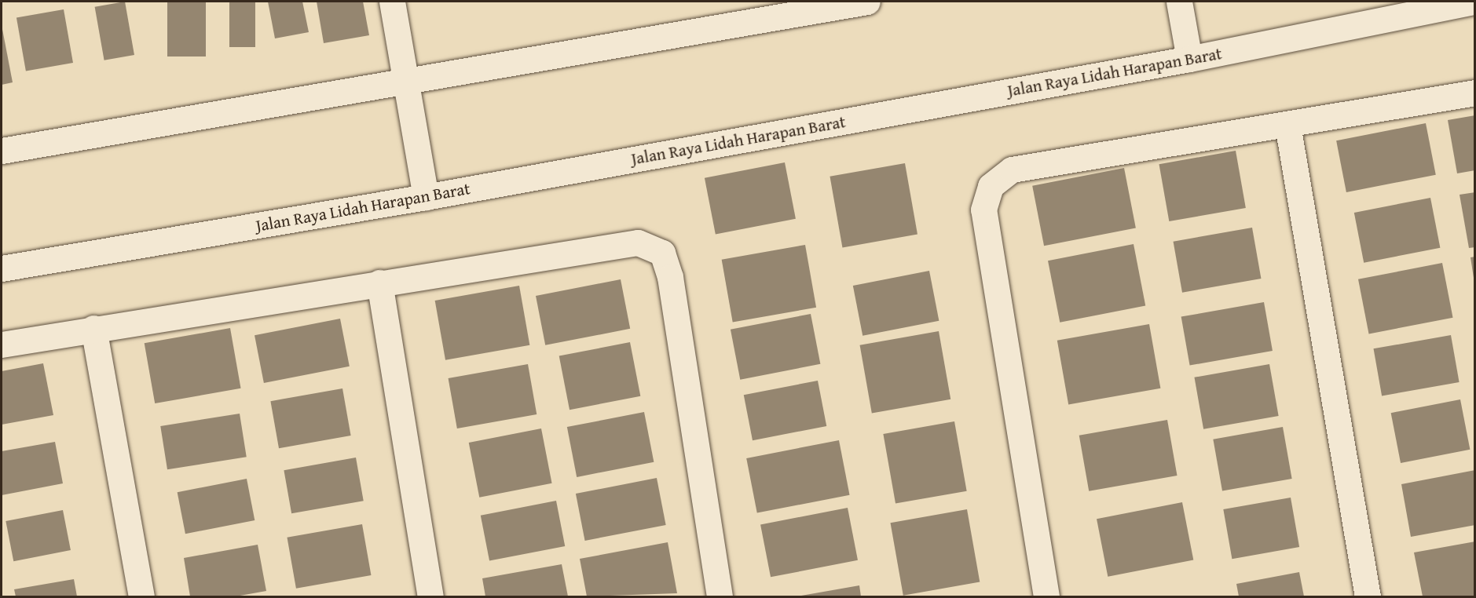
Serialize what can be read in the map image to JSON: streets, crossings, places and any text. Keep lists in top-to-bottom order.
{
  "streets": {
    "street": ["Jalan Raya Lidah Harapan Barat"]
  }
}
